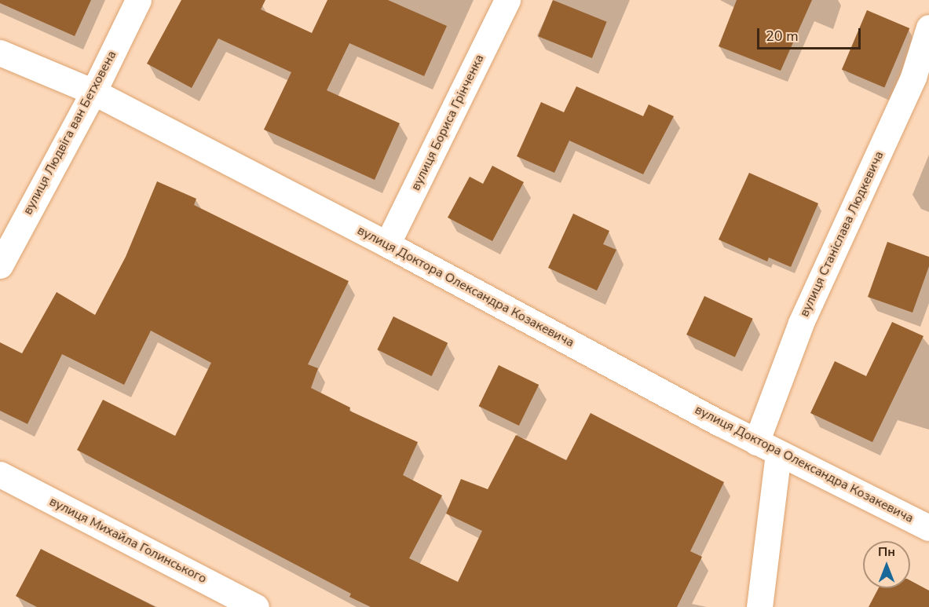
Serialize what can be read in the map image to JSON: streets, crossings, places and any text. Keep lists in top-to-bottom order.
{
  "streets": {
    "street": [
      "вулиця Бориса Грінченка",
      "вулиця Людвіга ван Бетховена",
      "вулиця Станіслава Людкевича",
      "вулиця Доктора Олександра Козакевича",
      "вулиця Михайла Голинського"
    ]
  },
  "crossings": [
    ["вулиця Бориса Грінченка", "вулиця Доктора Олександра Козакевича"],
    ["вулиця Людвіга ван Бетховена", "вулиця Доктора Олександра Козакевича"],
    ["вулиця Станіслава Людкевича", "вулиця Доктора Олександра Козакевича"]
  ],
  "scale_bar": "20 m",
  "north": "top"
}
